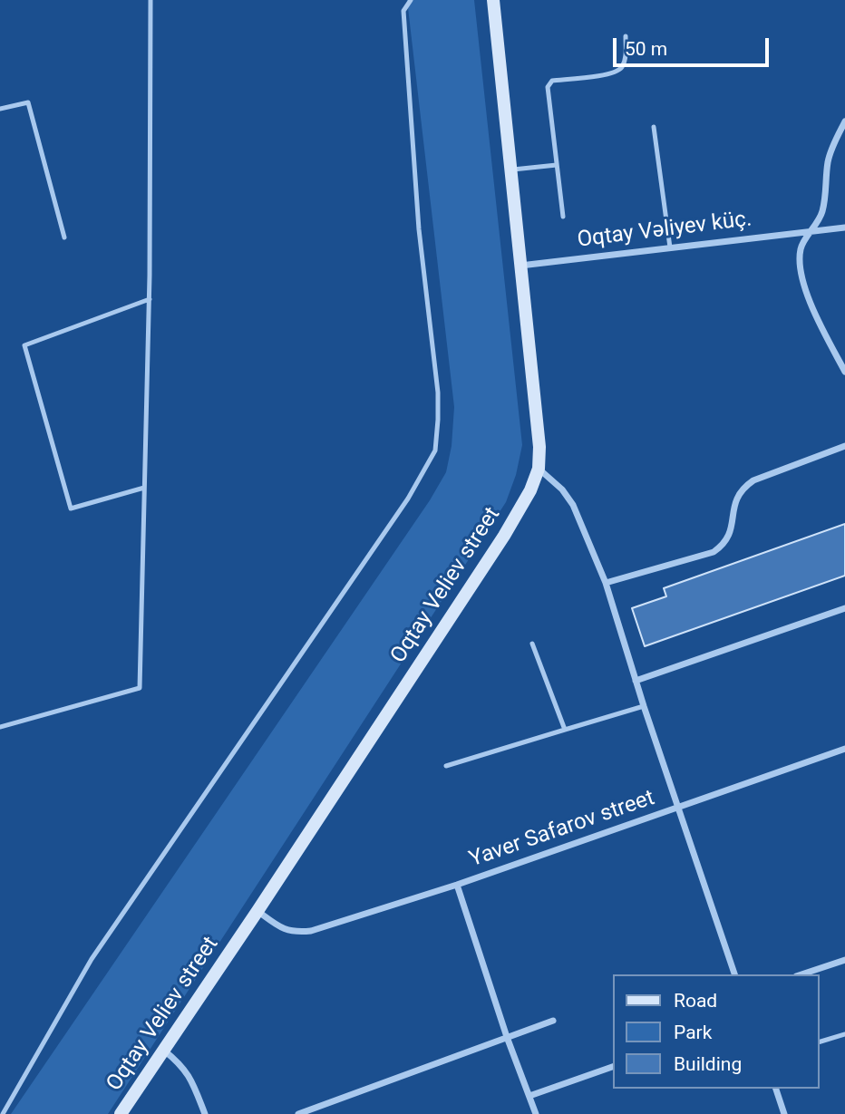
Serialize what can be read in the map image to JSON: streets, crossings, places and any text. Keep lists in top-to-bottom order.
{
  "streets": {
    "street": ["Oqtay Vəliyev küç.", "Oqtay Veliev street", "Yaver Safarov street"]
  },
  "crossings": [
    ["Oqtay Vəliyev küç.", "Oqtay Veliev street"],
    ["Oqtay Veliev street", "Yaver Safarov street"]
  ],
  "legend": ["Road", "Park", "Building"],
  "scale_bar": "50 m"
}
